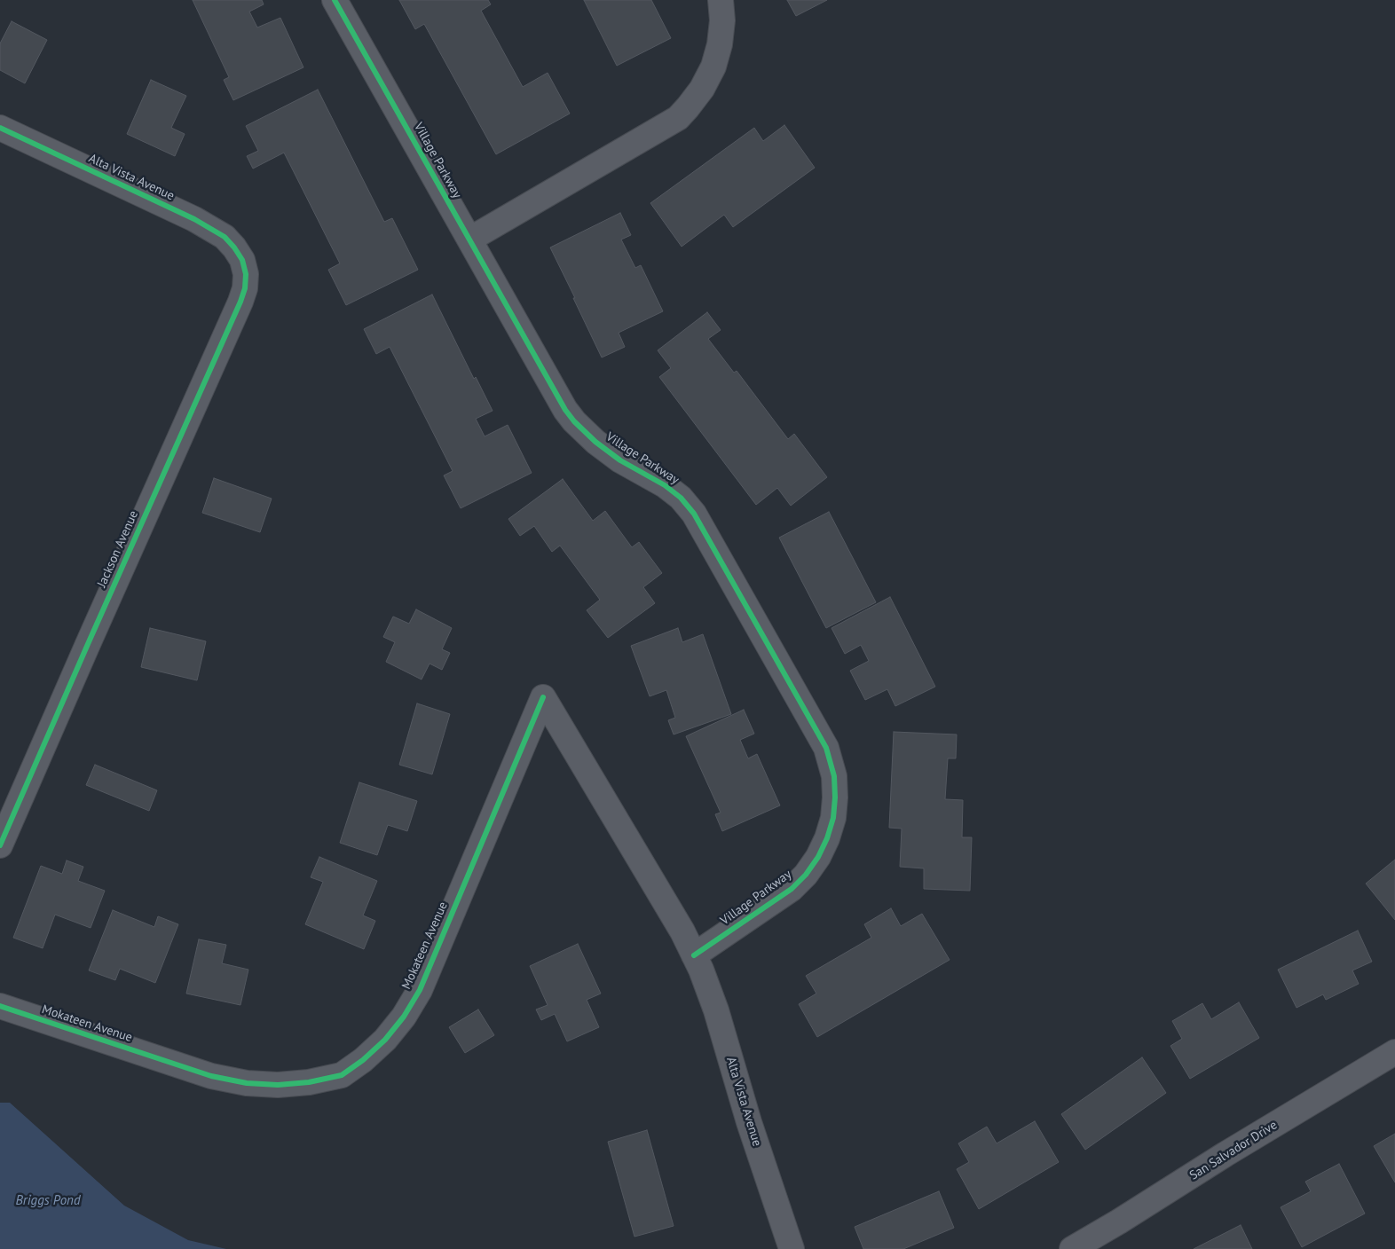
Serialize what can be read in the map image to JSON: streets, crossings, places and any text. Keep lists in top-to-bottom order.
{
  "streets": {
    "street": [
      "Village Parkway",
      "Alta Vista Avenue",
      "Jackson Avenue",
      "Mokateen Avenue",
      "San Salvador Drive"
    ]
  },
  "crossings": [
    ["Village Parkway", "Alta Vista Avenue"],
    ["Village Parkway", "Mokateen Avenue"],
    ["Alta Vista Avenue", "Jackson Avenue"],
    ["Alta Vista Avenue", "Mokateen Avenue"]
  ],
  "water": ["Briggs Pond"]
}
